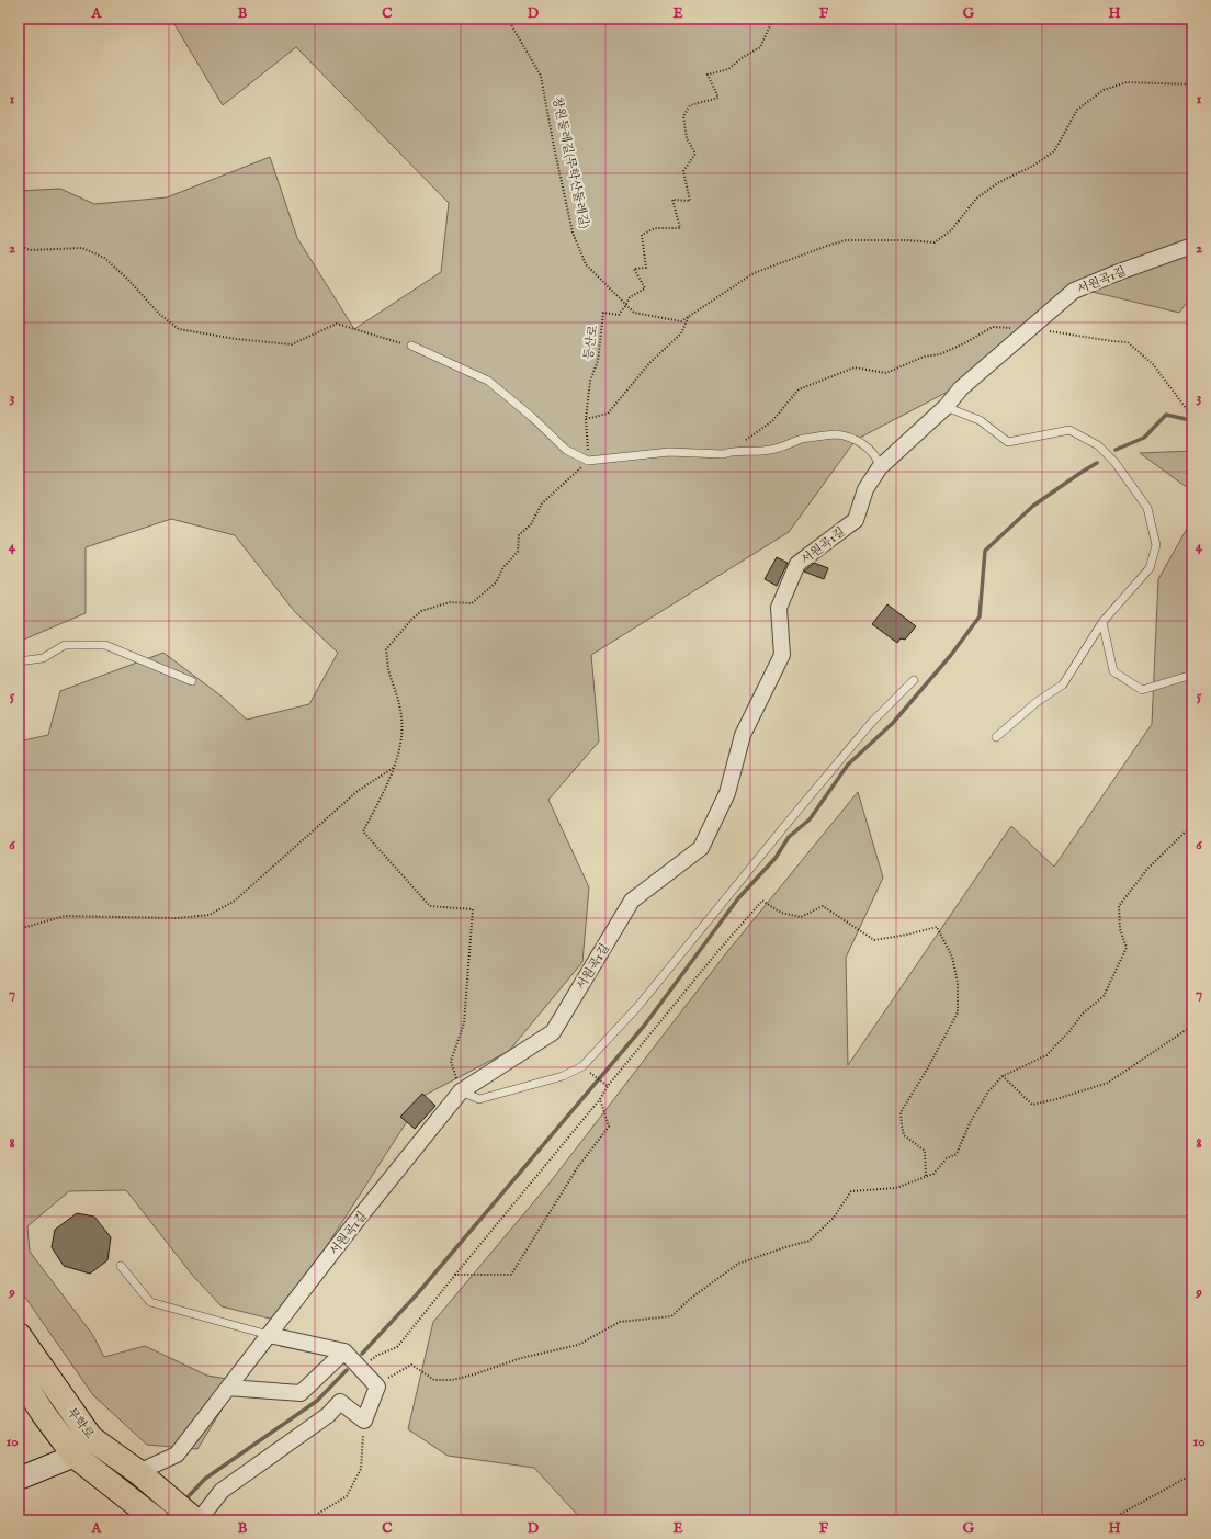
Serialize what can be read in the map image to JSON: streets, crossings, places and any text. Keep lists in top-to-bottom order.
{
  "streets": {
    "main road": ["무학로"],
    "street": ["서원곡1길"],
    "path": ["창원둘레길(무학산둘레길)", "등산로"]
  },
  "crossings": [
    ["창원둘레길(무학산둘레길)", "등산로"],
    ["서원곡1길", "무학로"]
  ],
  "grid": {
    "columns": [
      "A",
      "B",
      "C",
      "D",
      "E",
      "F",
      "G",
      "H"
    ],
    "rows": [
      "1",
      "2",
      "3",
      "4",
      "5",
      "6",
      "7",
      "8",
      "9",
      "10"
    ]
  }
}
